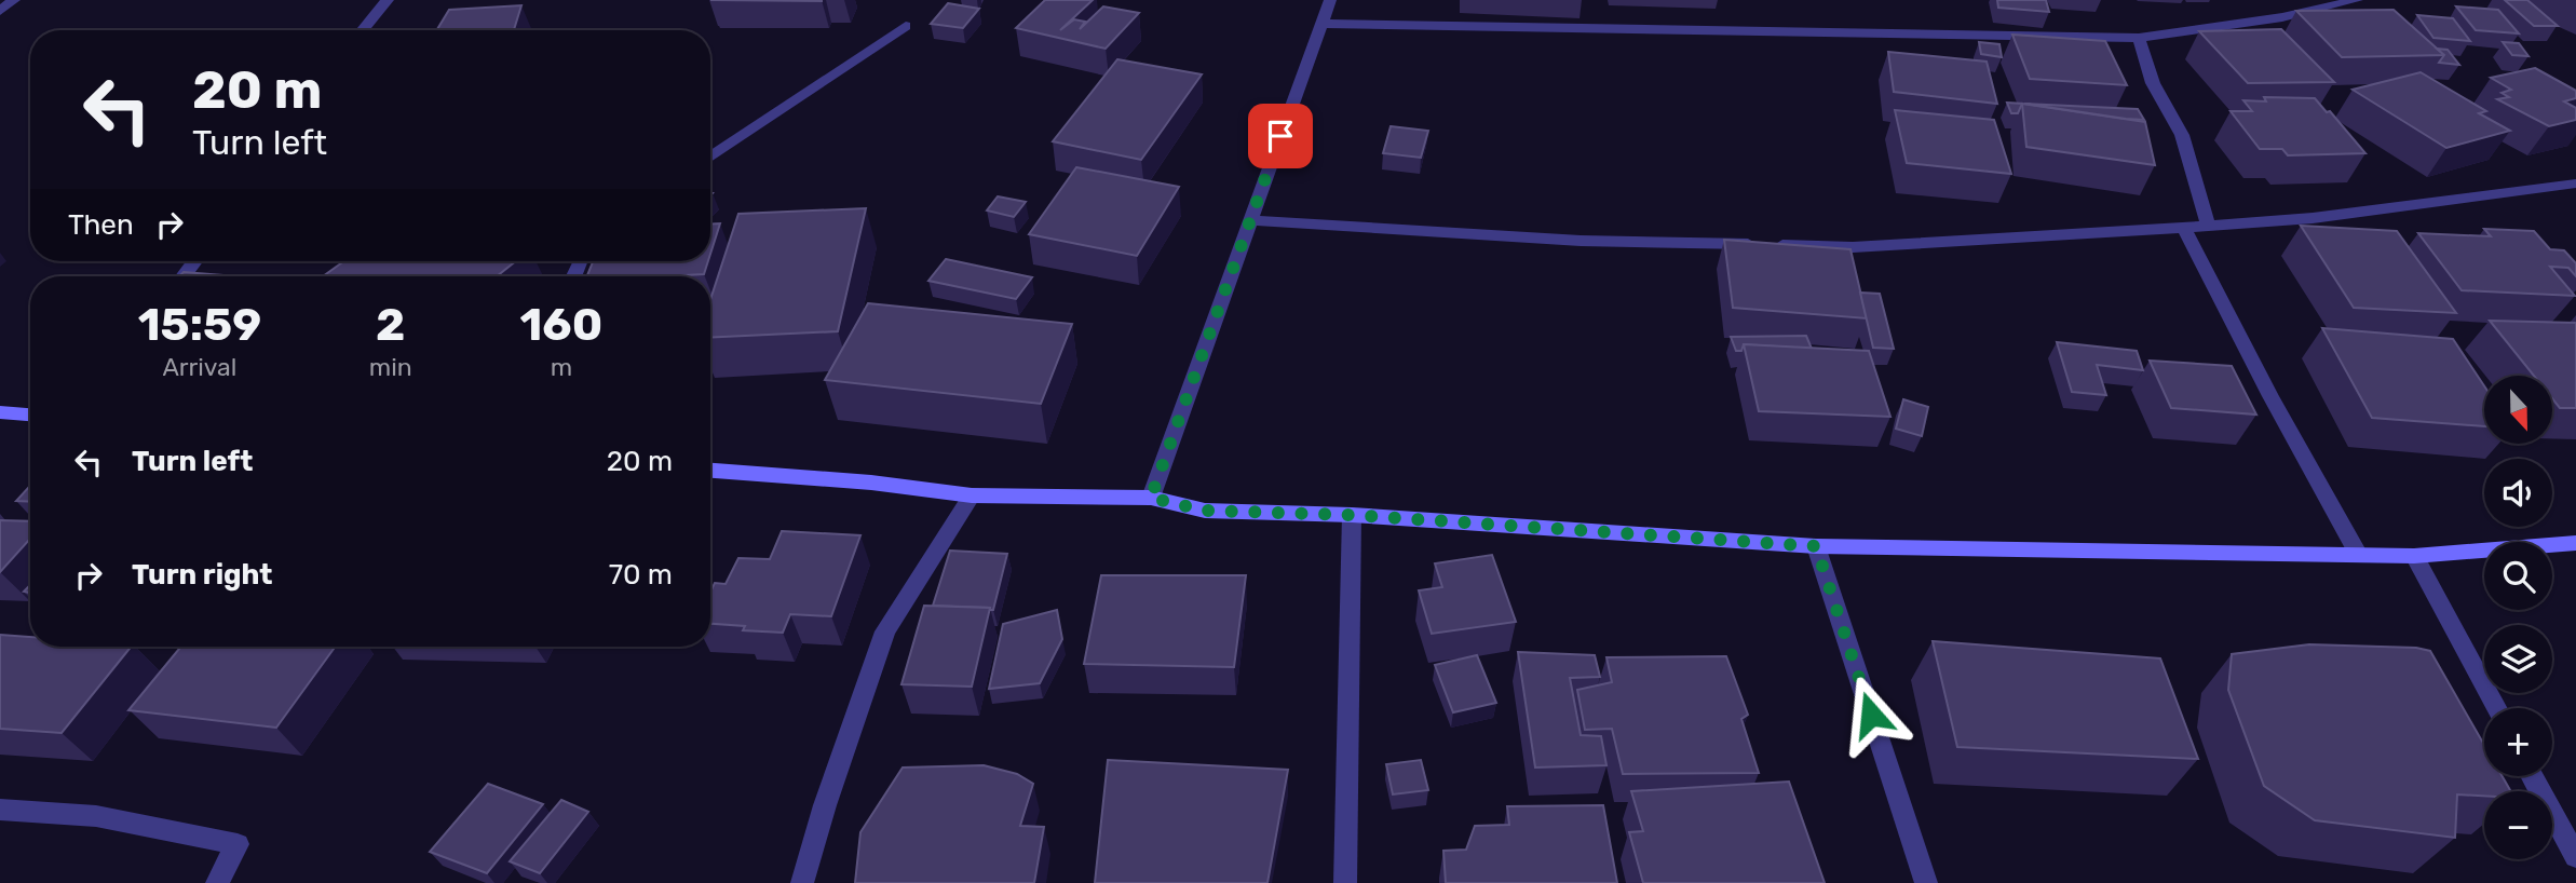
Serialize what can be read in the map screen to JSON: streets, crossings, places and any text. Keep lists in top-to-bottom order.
{
  "north": "bottom",
  "page": {
    "turn": ["20 m", "Turn left"],
    "then": "Then",
    "eta": [
      "15:59",
      "Arrival",
      "2",
      "min",
      "160",
      "m"
    ],
    "map_buttons": ["+", "−"],
    "list": [
      {
        "name": "Turn left",
        "value": "20 m"
      },
      {
        "name": "Turn right",
        "value": "70 m"
      }
    ]
  }
}
